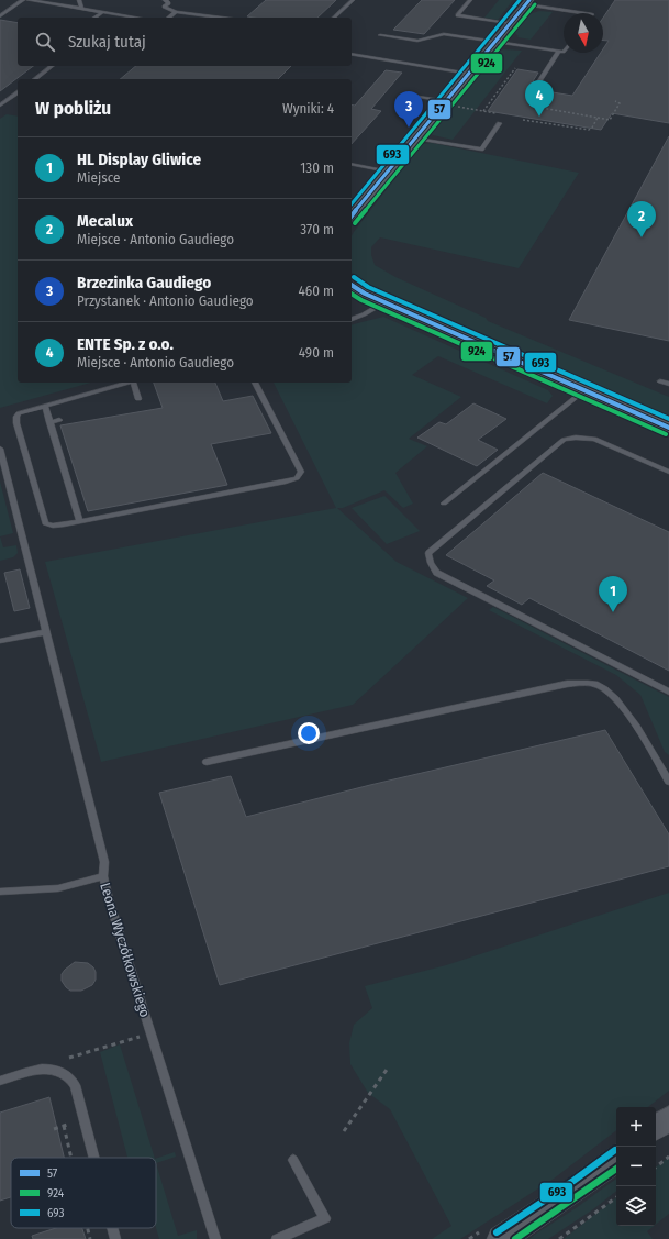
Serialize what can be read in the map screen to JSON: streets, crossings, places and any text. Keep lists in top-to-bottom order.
{
  "streets": {
    "lane": ["Leona Wyczółkowskiego"]
  },
  "lines": ["transit line 57", "transit line 693", "transit line 924"],
  "legend": ["57", "924", "693"],
  "north": "bottom",
  "page": {
    "search": "Szukaj tutaj",
    "heading": ["W pobliżu", "Wyniki: 4"],
    "pins": [
      "4",
      "3",
      "2",
      "1"
    ],
    "list": [
      {
        "mark": "1",
        "name": "HL Display Gliwice",
        "note": "Miejsce",
        "value": "130 m"
      },
      {
        "mark": "2",
        "name": "Mecalux",
        "note": "Miejsce · Antonio Gaudiego",
        "value": "370 m"
      },
      {
        "mark": "3",
        "name": "Brzezinka Gaudiego",
        "note": "Przystanek · Antonio Gaudiego",
        "value": "460 m"
      },
      {
        "mark": "4",
        "name": "ENTE Sp. z o.o.",
        "note": "Miejsce · Antonio Gaudiego",
        "value": "490 m"
      }
    ],
    "map_buttons": ["+", "−"]
  }
}
